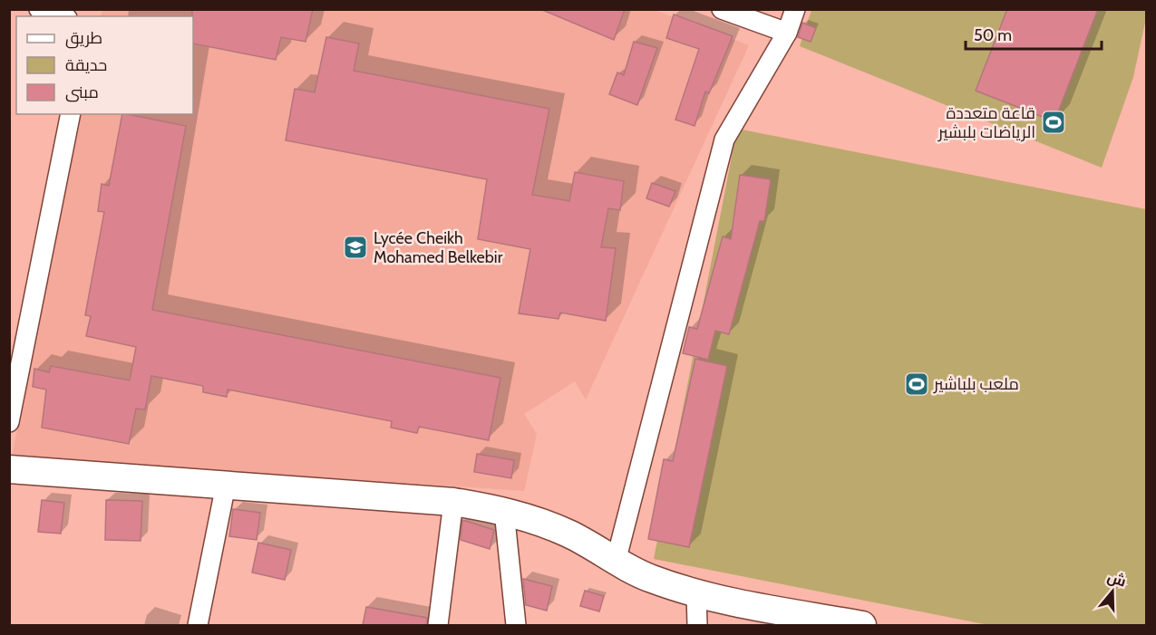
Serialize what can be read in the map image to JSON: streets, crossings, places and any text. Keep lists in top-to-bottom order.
{
  "places": {
    "sports": ["قاعة متعددة الرياضات بلبشير", "ملعب بلباشير"],
    "school or university": ["Lycée Cheikh Mohamed Belkebir"]
  },
  "legend": ["طريق", "حديقة", "مبنى"],
  "scale_bar": "50 m",
  "north": "top"
}
